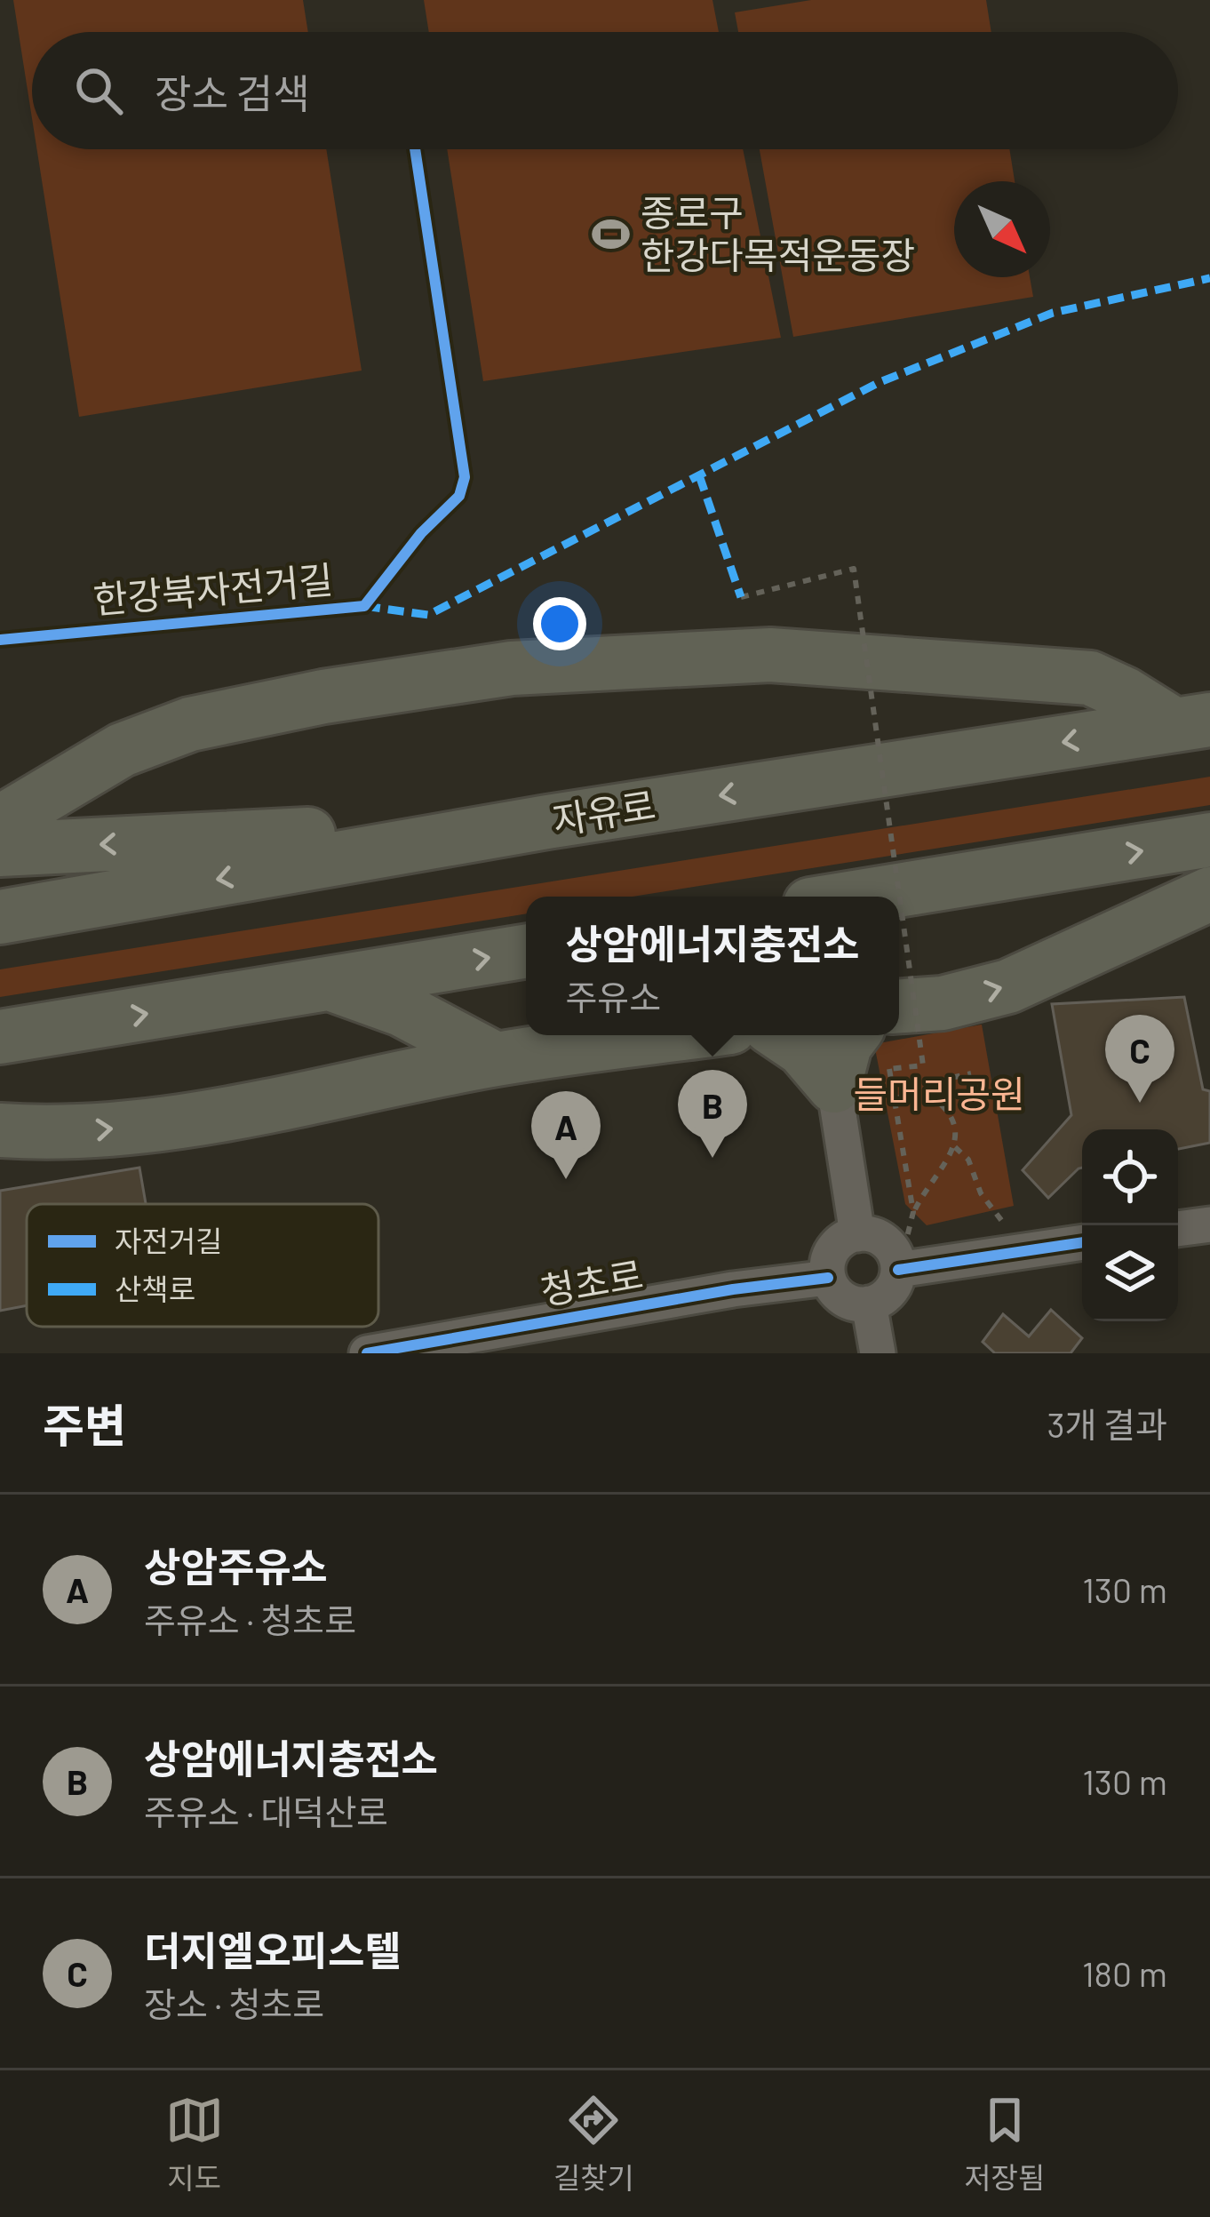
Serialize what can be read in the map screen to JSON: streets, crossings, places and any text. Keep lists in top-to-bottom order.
{
  "streets": {
    "highway": ["자유로"],
    "street": ["청초로"],
    "cycle path": ["한강북자전거길"]
  },
  "parks": ["들머리공원"],
  "places": {
    "sports": ["종로구 한강다목적운동장"]
  },
  "legend": ["자전거길", "산책로"],
  "north": "bottom right",
  "page": {
    "search": "장소 검색",
    "popup": ["상암에너지충전소", "주유소"],
    "pins": ["C", "B", "A"],
    "heading": ["주변", "3개 결과"],
    "list": [
      {
        "mark": "A",
        "name": "상암주유소",
        "note": "주유소 · 청초로",
        "value": "130 m"
      },
      {
        "mark": "B",
        "name": "상암에너지충전소",
        "note": "주유소 · 대덕산로",
        "value": "130 m"
      },
      {
        "mark": "C",
        "name": "더지엘오피스텔",
        "note": "장소 · 청초로",
        "value": "180 m"
      }
    ],
    "nav": ["지도", "길찾기", "저장됨"]
  }
}
